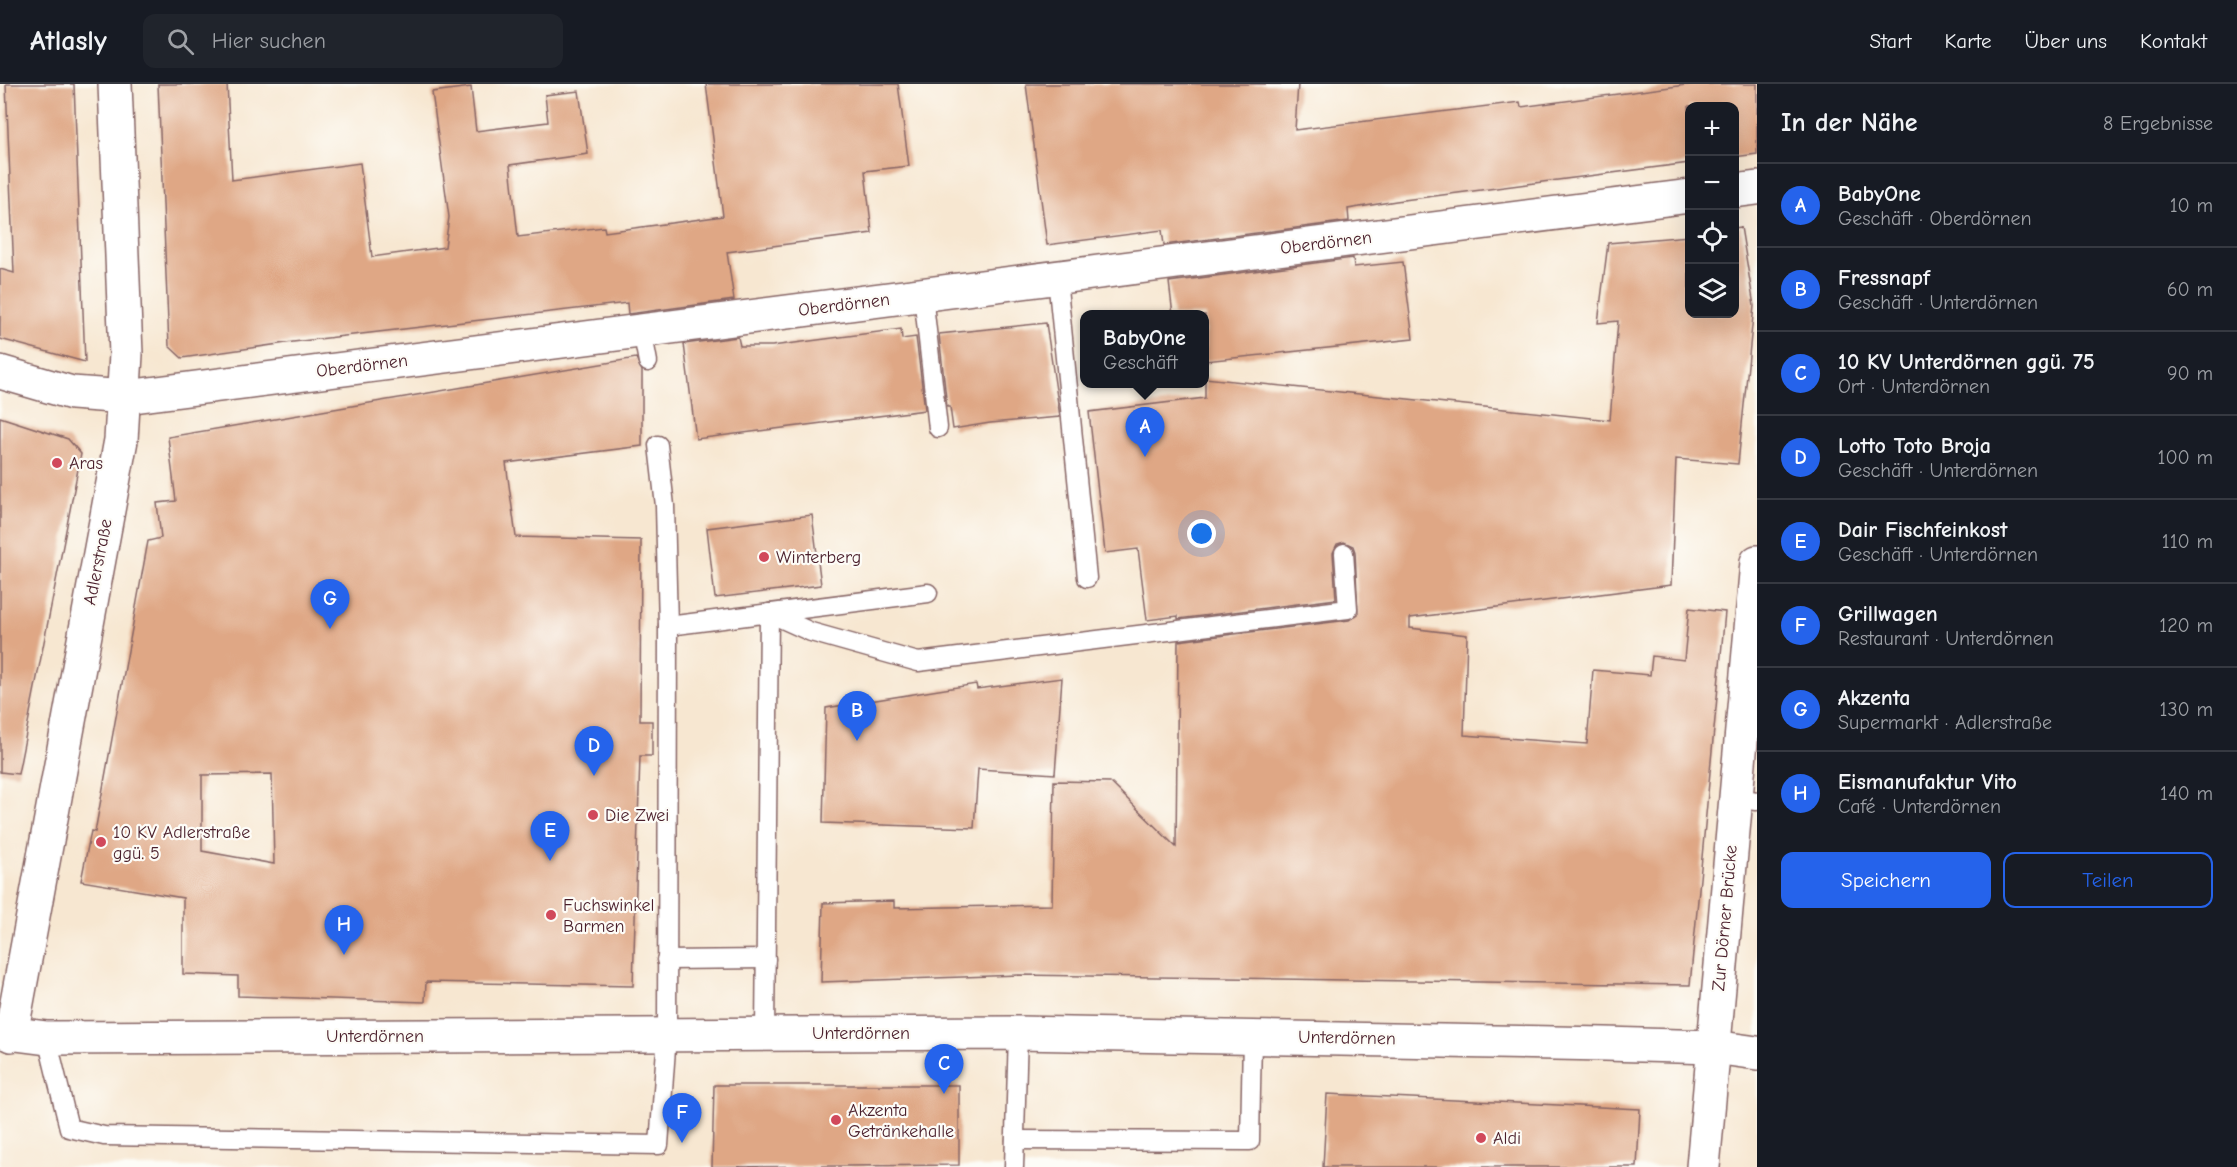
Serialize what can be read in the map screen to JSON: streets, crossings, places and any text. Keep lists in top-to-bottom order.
{
  "streets": {
    "street": [
      "Oberdörnen",
      "Adlerstraße",
      "Zur Dörner Brücke",
      "Unterdörnen"
    ]
  },
  "crossings": [
    ["Oberdörnen", "Adlerstraße"],
    ["Adlerstraße", "Unterdörnen"],
    ["Zur Dörner Brücke", "Unterdörnen"]
  ],
  "places": [
    "Aras",
    "Winterberg",
    "Die Zwei",
    "10 KV Adlerstraße ggü. 5",
    "Fuchswinkel Barmen",
    "Akzenta Getränkehalle",
    "Aldi"
  ],
  "page": {
    "header": "Atlasly",
    "search": "Hier suchen",
    "nav": [
      "Start",
      "Karte",
      "Über uns",
      "Kontakt"
    ],
    "heading": ["In der Nähe", "8 Ergebnisse"],
    "map_buttons": ["+", "−"],
    "list": [
      {
        "mark": "A",
        "name": "BabyOne",
        "note": "Geschäft · Oberdörnen",
        "value": "10 m"
      },
      {
        "mark": "B",
        "name": "Fressnapf",
        "note": "Geschäft · Unterdörnen",
        "value": "60 m"
      },
      {
        "mark": "C",
        "name": "10 KV Unterdörnen ggü. 75",
        "note": "Ort · Unterdörnen",
        "value": "90 m"
      },
      {
        "mark": "D",
        "name": "Lotto Toto Broja",
        "note": "Geschäft · Unterdörnen",
        "value": "100 m"
      },
      {
        "mark": "E",
        "name": "Dair Fischfeinkost",
        "note": "Geschäft · Unterdörnen",
        "value": "110 m"
      },
      {
        "mark": "F",
        "name": "Grillwagen",
        "note": "Restaurant · Unterdörnen",
        "value": "120 m"
      },
      {
        "mark": "G",
        "name": "Akzenta",
        "note": "Supermarkt · Adlerstraße",
        "value": "130 m"
      },
      {
        "mark": "H",
        "name": "Eismanufaktur Vito",
        "note": "Café · Unterdörnen",
        "value": "140 m"
      }
    ],
    "popup": ["BabyOne", "Geschäft"],
    "pins": [
      "A",
      "G",
      "B",
      "D",
      "E",
      "H",
      "C",
      "F"
    ],
    "buttons": ["Speichern", "Teilen"]
  }
}
